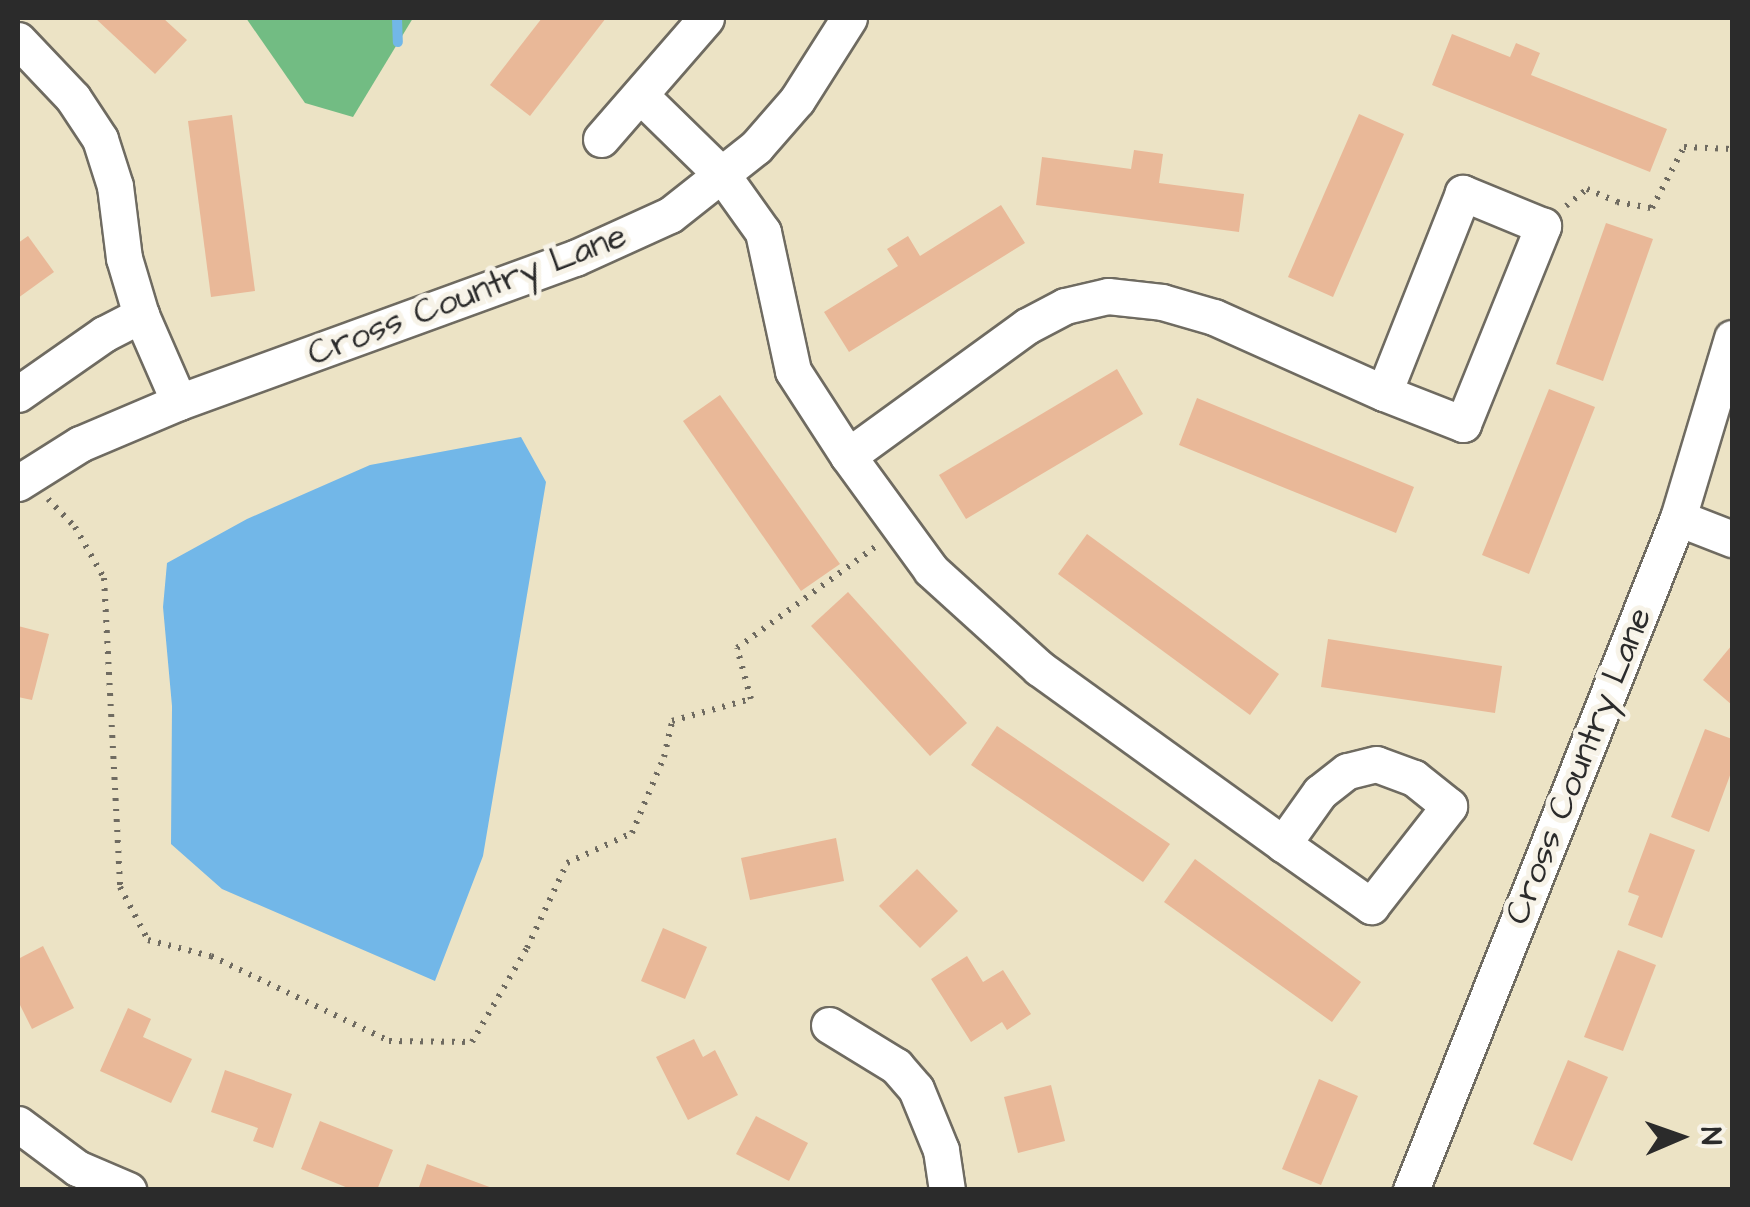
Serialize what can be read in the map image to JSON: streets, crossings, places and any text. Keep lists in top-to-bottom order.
{
  "streets": {
    "street": ["Cross Country Lane"]
  },
  "north": "right"
}
